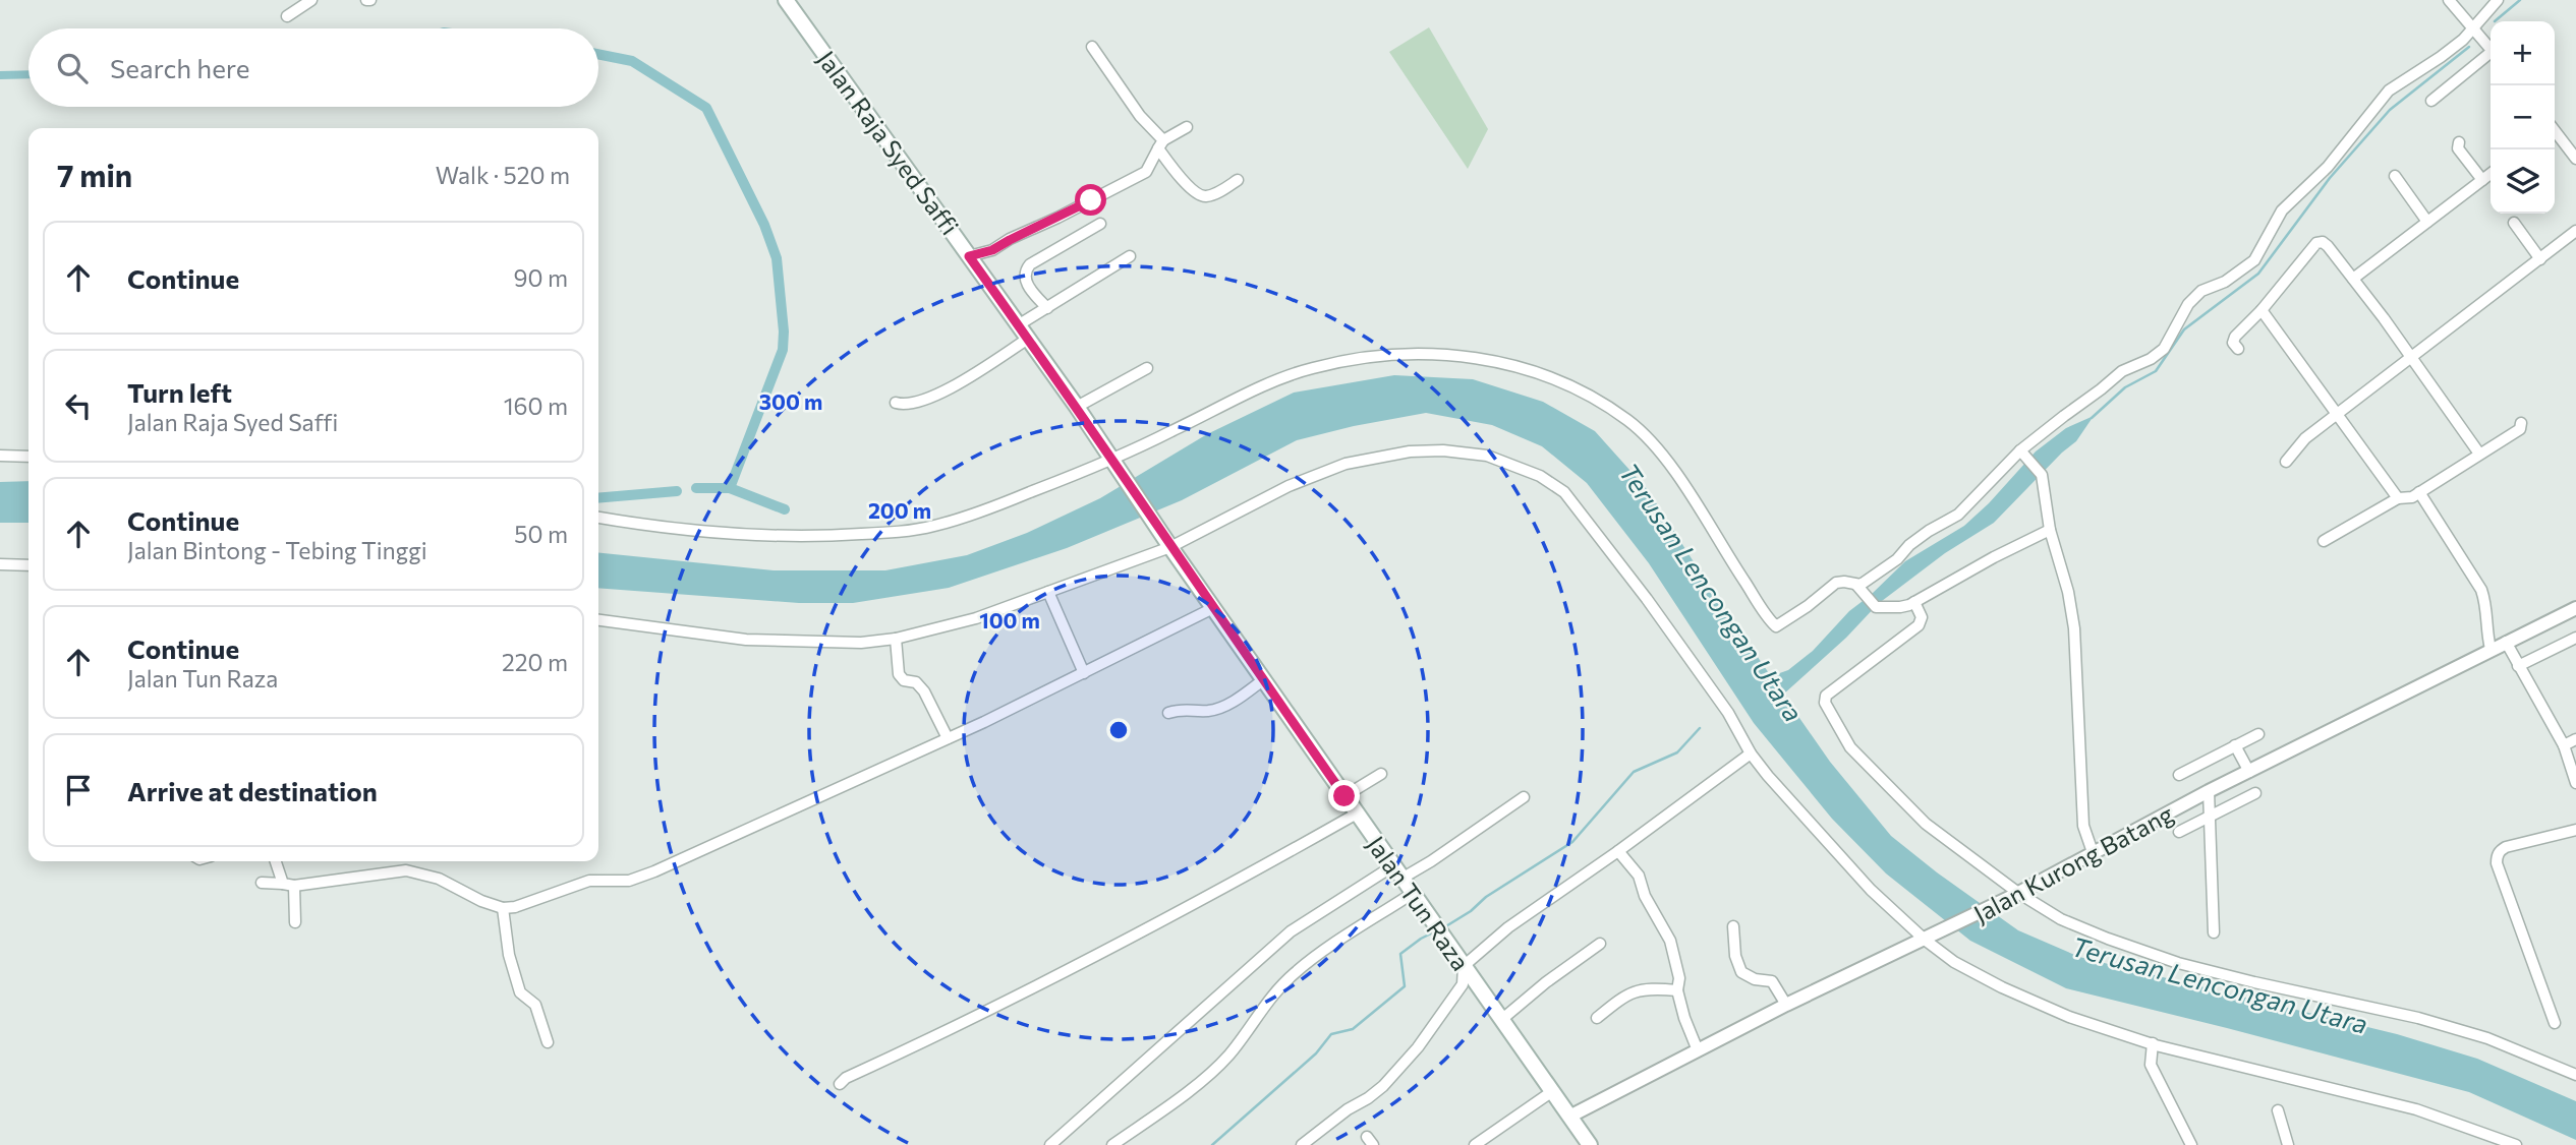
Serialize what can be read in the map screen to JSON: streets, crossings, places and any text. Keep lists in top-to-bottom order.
{
  "streets": {
    "main road": ["Jalan Raja Syed Saffi", "Jalan Tun Raza"],
    "street": ["Jalan Kurong Batang"]
  },
  "crossings": [
    ["Jalan Raja Syed Saffi", "Jalan Tun Raza"],
    ["Jalan Kurong Batang", "Jalan Tun Raza"]
  ],
  "water": ["Terusan Lencongan Utara"],
  "page": {
    "map_buttons": ["+", "−"],
    "search": "Search here",
    "heading": ["7 min", "Walk · 520 m"],
    "list": [
      ["Continue", "90 m"],
      ["Turn left", "Jalan Raja Syed Saffi", "160 m"],
      ["Continue", "Jalan Bintong - Tebing Tinggi", "50 m"],
      ["Continue", "Jalan Tun Raza", "220 m"],
      "Arrive at destination"
    ]
  },
  "rings": ["300 m", "200 m", "100 m"]
}
